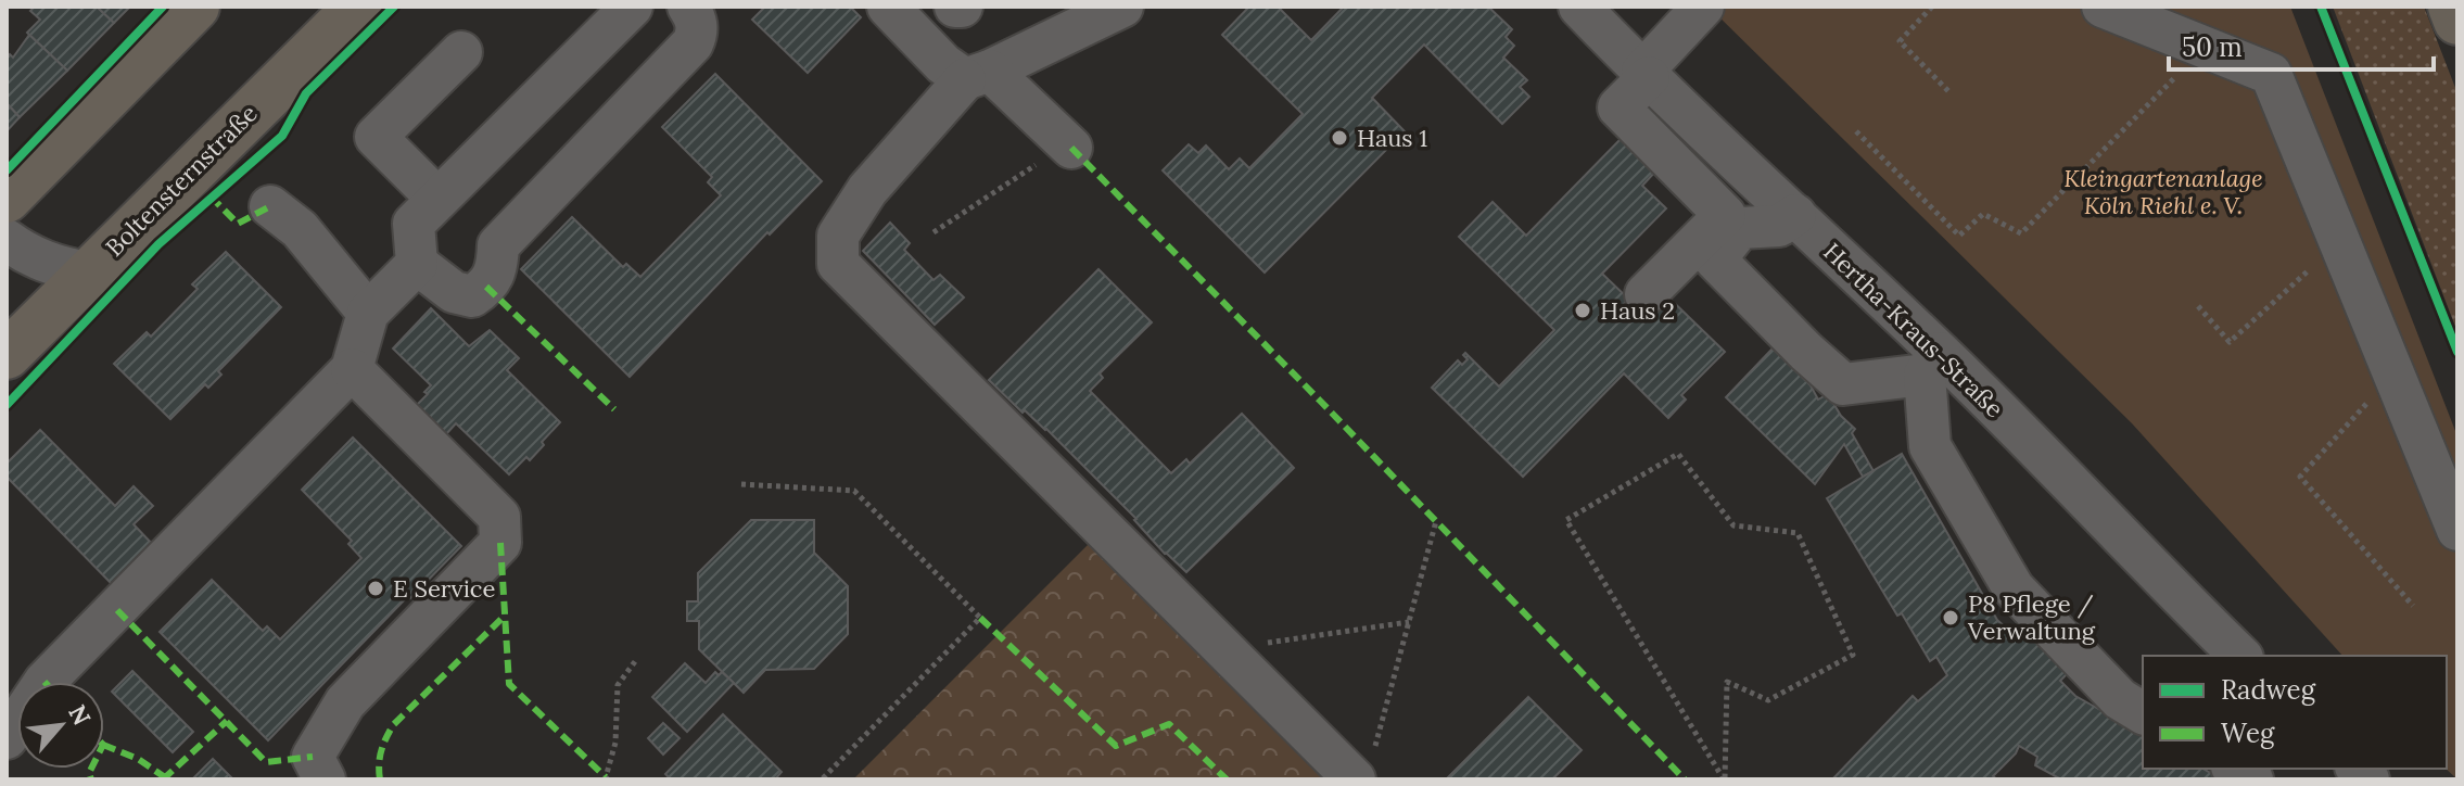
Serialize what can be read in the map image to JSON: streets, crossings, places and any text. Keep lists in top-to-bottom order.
{
  "streets": {
    "main road": ["Boltensternstraße"],
    "street": ["Hertha-Kraus-Straße"]
  },
  "parks": ["Kleingartenanlage Köln Riehl e. V."],
  "places": [
    "Haus 1",
    "Haus 2",
    "E Service",
    "P8 Pflege / Verwaltung"
  ],
  "legend": ["Radweg", "Weg"],
  "scale_bar": "50 m",
  "north": "top right"
}
